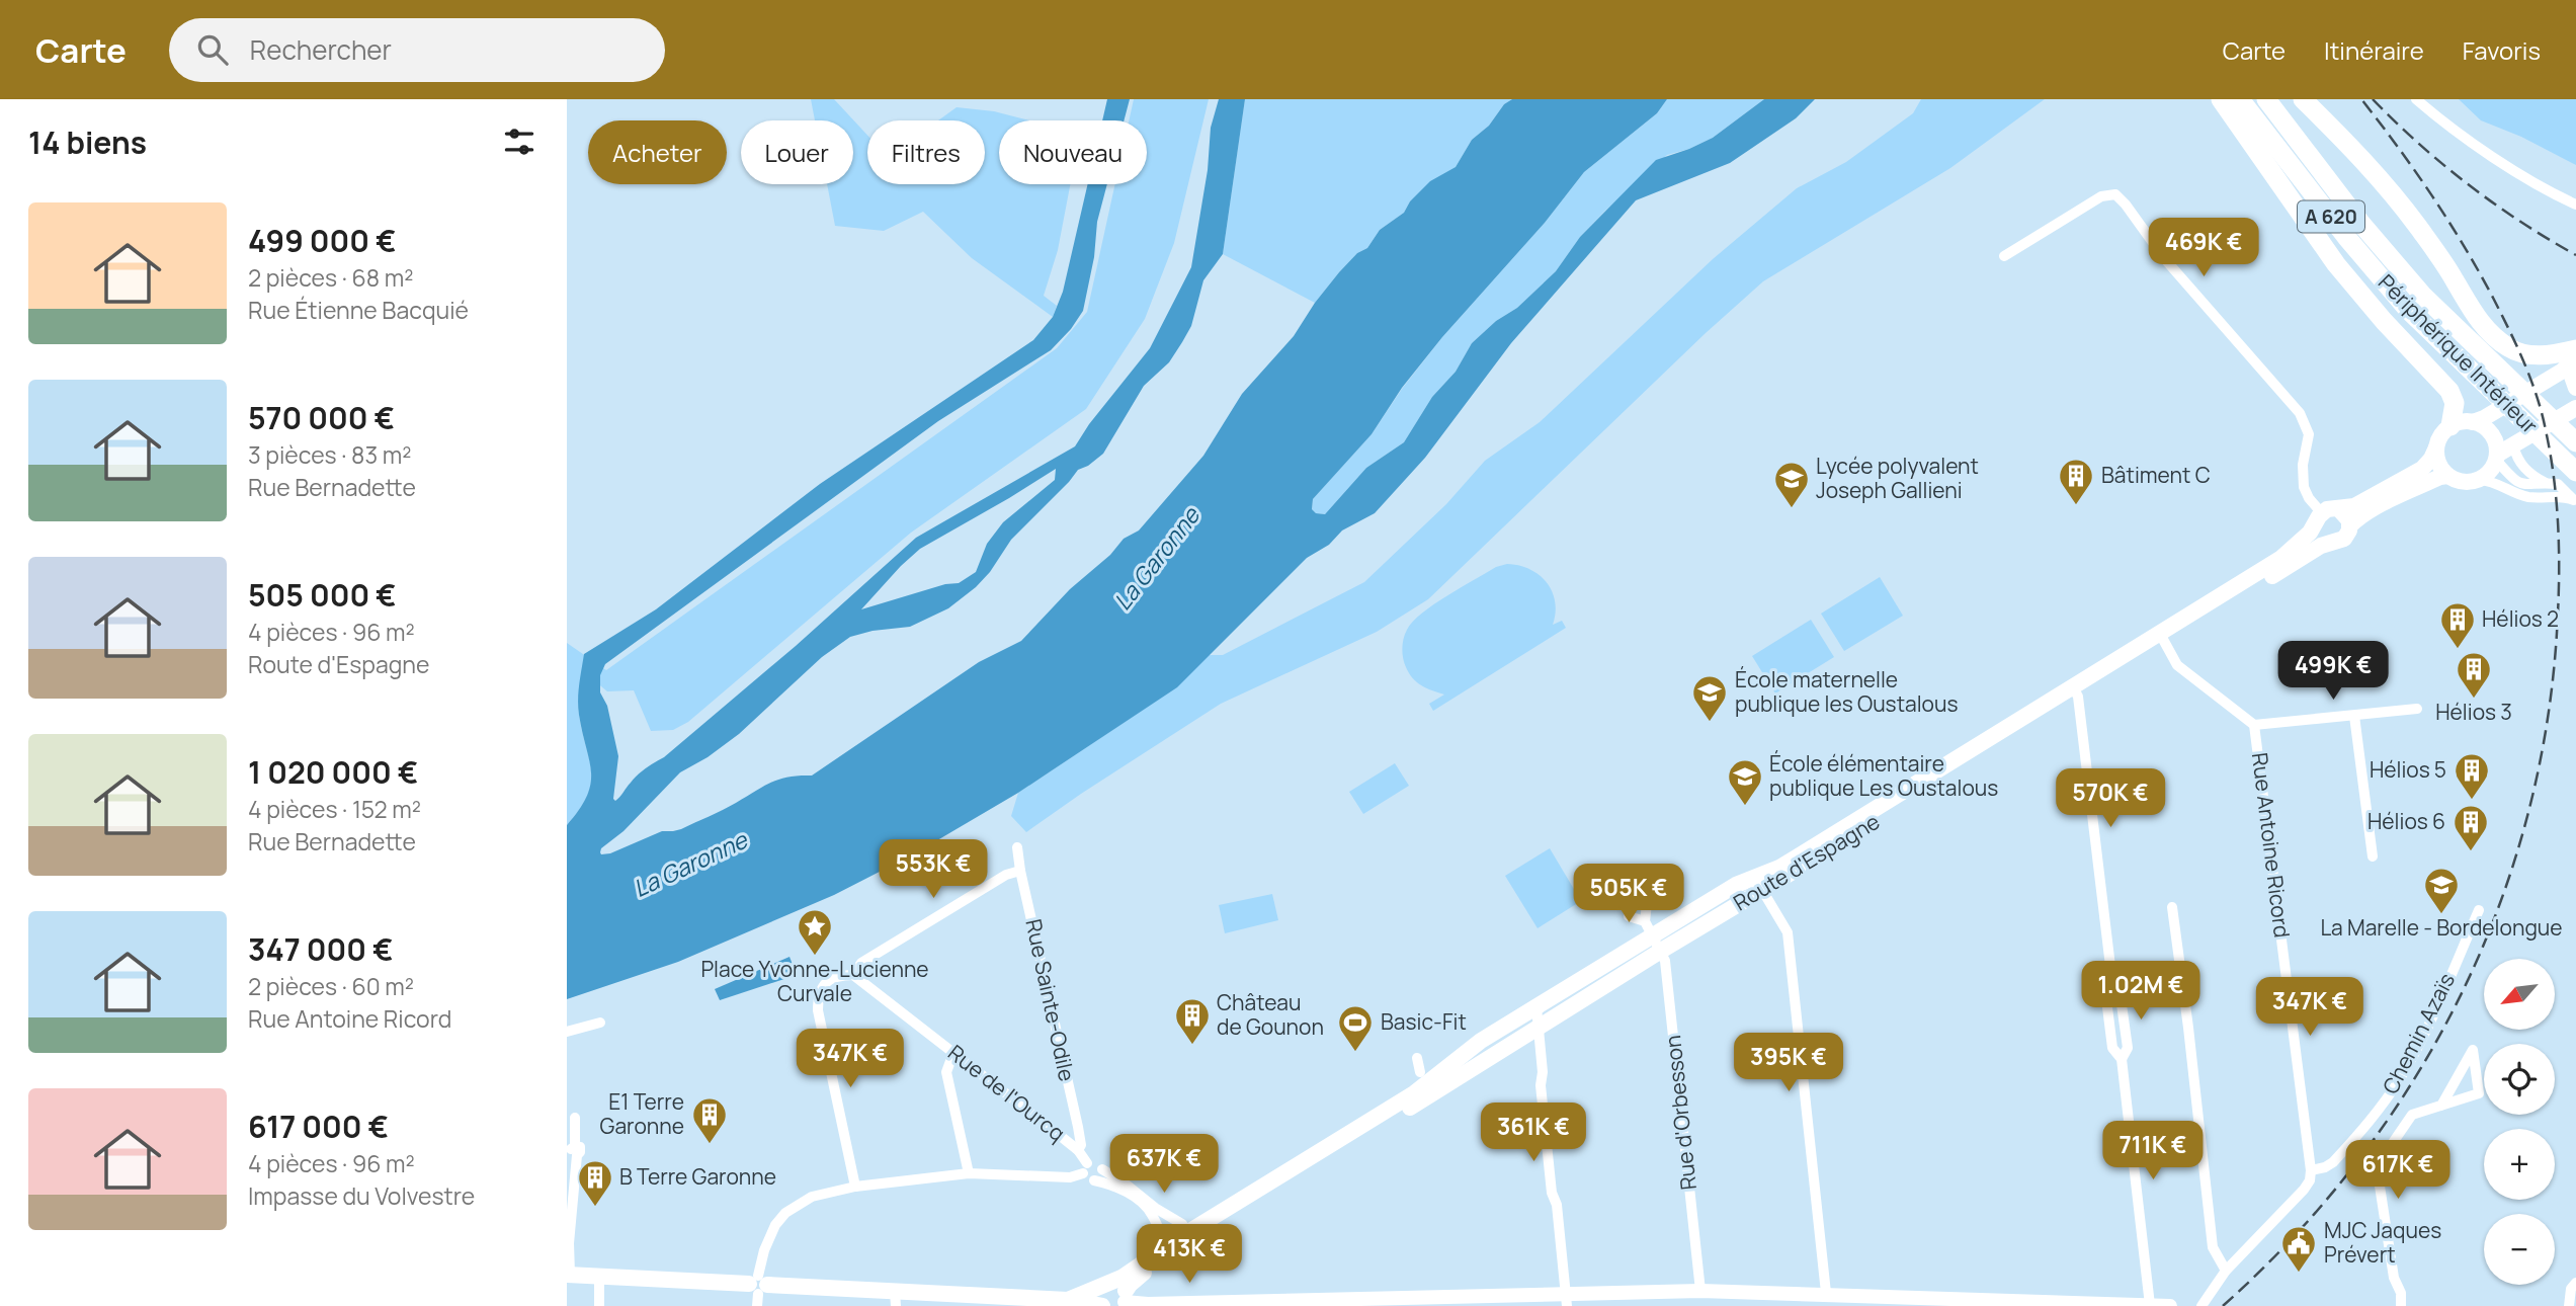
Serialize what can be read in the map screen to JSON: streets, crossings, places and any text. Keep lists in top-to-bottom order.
{
  "streets": {
    "highway": ["A 620", "Périphérique Intérieur"],
    "main road": ["Route d'Espagne"],
    "street": [
      "Rue Antoine Ricord",
      "Rue Sainte-Odile",
      "Chemin Azaïs",
      "Rue de l'Ourcq",
      "Rue d'Orbesson"
    ]
  },
  "crossings": [
    ["Rue Antoine Ricord", "Chemin Azaïs"],
    ["Route d'Espagne", "Rue d'Orbesson"],
    ["Rue Sainte-Odile", "Rue de l'Ourcq"]
  ],
  "water": ["La Garonne"],
  "places": {
    "building": [
      "Bâtiment C",
      "Hélios 2",
      "Hélios 3",
      "Hélios 5",
      "Hélios 6",
      "Château de Gounon",
      "E1 Terre Garonne",
      "B Terre Garonne"
    ],
    "school or university": [
      "Lycée polyvalent Joseph Gallieni",
      "École maternelle publique les Oustalous",
      "École élémentaire publique Les Oustalous",
      "La Marelle - Bordelongue"
    ],
    "place": ["Place Yvonne-Lucienne Curvale"],
    "sports": ["Basic-Fit"],
    "public building": ["MJC Jaques Prévert"]
  },
  "north": "bottom left",
  "page": {
    "header": "Carte",
    "search": "Rechercher",
    "nav": ["Carte", "Itinéraire", "Favoris"],
    "heading": "14 biens",
    "chip": [
      "Acheter",
      "Louer",
      "Filtres",
      "Nouveau"
    ],
    "list": [
      {
        "name": "499 000 €",
        "note": "2 pièces · 68 m² · Rue Étienne Bacquié"
      },
      {
        "name": "570 000 €",
        "note": "3 pièces · 83 m² · Rue Bernadette"
      },
      {
        "name": "505 000 €",
        "note": "4 pièces · 96 m² · Route d'Espagne"
      },
      {
        "name": "1 020 000 €",
        "note": "4 pièces · 152 m² · Rue Bernadette"
      },
      {
        "name": "347 000 €",
        "note": "2 pièces · 60 m² · Rue Antoine Ricord"
      },
      {
        "name": "617 000 €",
        "note": "4 pièces · 96 m² · Impasse du Volvestre"
      }
    ],
    "price": [
      "469K €",
      "499K €",
      "570K €",
      "553K €",
      "505K €",
      "1.02M €",
      "347K €",
      "347K €",
      "395K €",
      "361K €",
      "711K €",
      "637K €",
      "617K €",
      "413K €"
    ],
    "map_buttons": ["+", "−"]
  }
}
